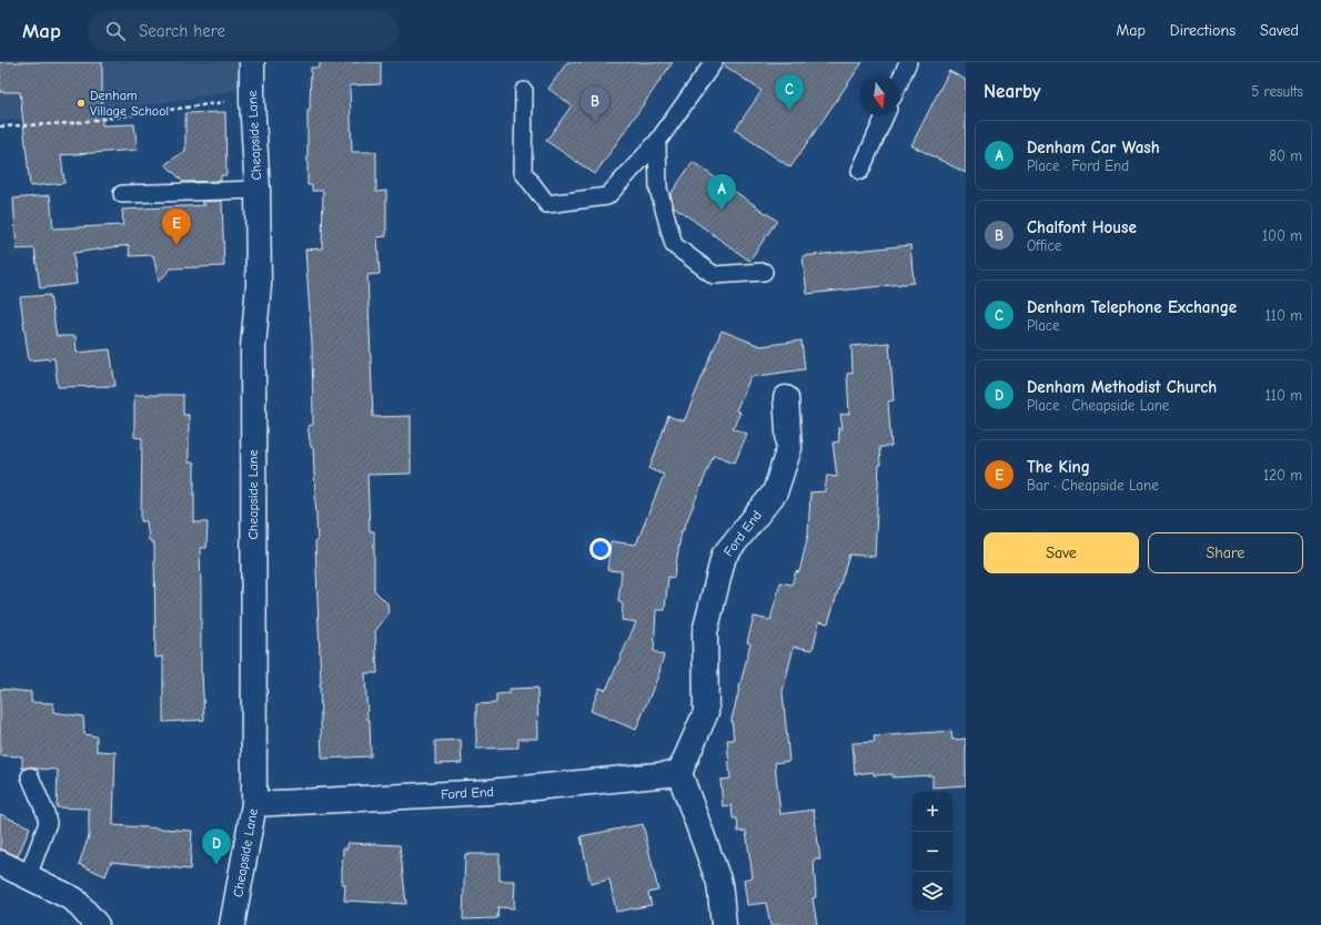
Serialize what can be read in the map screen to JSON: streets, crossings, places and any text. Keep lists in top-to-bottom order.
{
  "streets": {
    "street": ["Cheapside Lane", "Ford End"]
  },
  "crossings": [
    ["Cheapside Lane", "Ford End"]
  ],
  "places": ["Denham Village School"],
  "north": "bottom",
  "page": {
    "header": "Map",
    "search": "Search here",
    "nav": ["Map", "Directions", "Saved"],
    "heading": ["Nearby", "5 results"],
    "pins": [
      "C",
      "B",
      "A",
      "E",
      "D"
    ],
    "list": [
      {
        "mark": "A",
        "name": "Denham Car Wash",
        "note": "Place · Ford End",
        "value": "80 m"
      },
      {
        "mark": "B",
        "name": "Chalfont House",
        "note": "Office",
        "value": "100 m"
      },
      {
        "mark": "C",
        "name": "Denham Telephone Exchange",
        "note": "Place",
        "value": "110 m"
      },
      {
        "mark": "D",
        "name": "Denham Methodist Church",
        "note": "Place · Cheapside Lane",
        "value": "110 m"
      },
      {
        "mark": "E",
        "name": "The King",
        "note": "Bar · Cheapside Lane",
        "value": "120 m"
      }
    ],
    "buttons": ["Save", "Share"],
    "map_buttons": ["+", "−"]
  }
}
